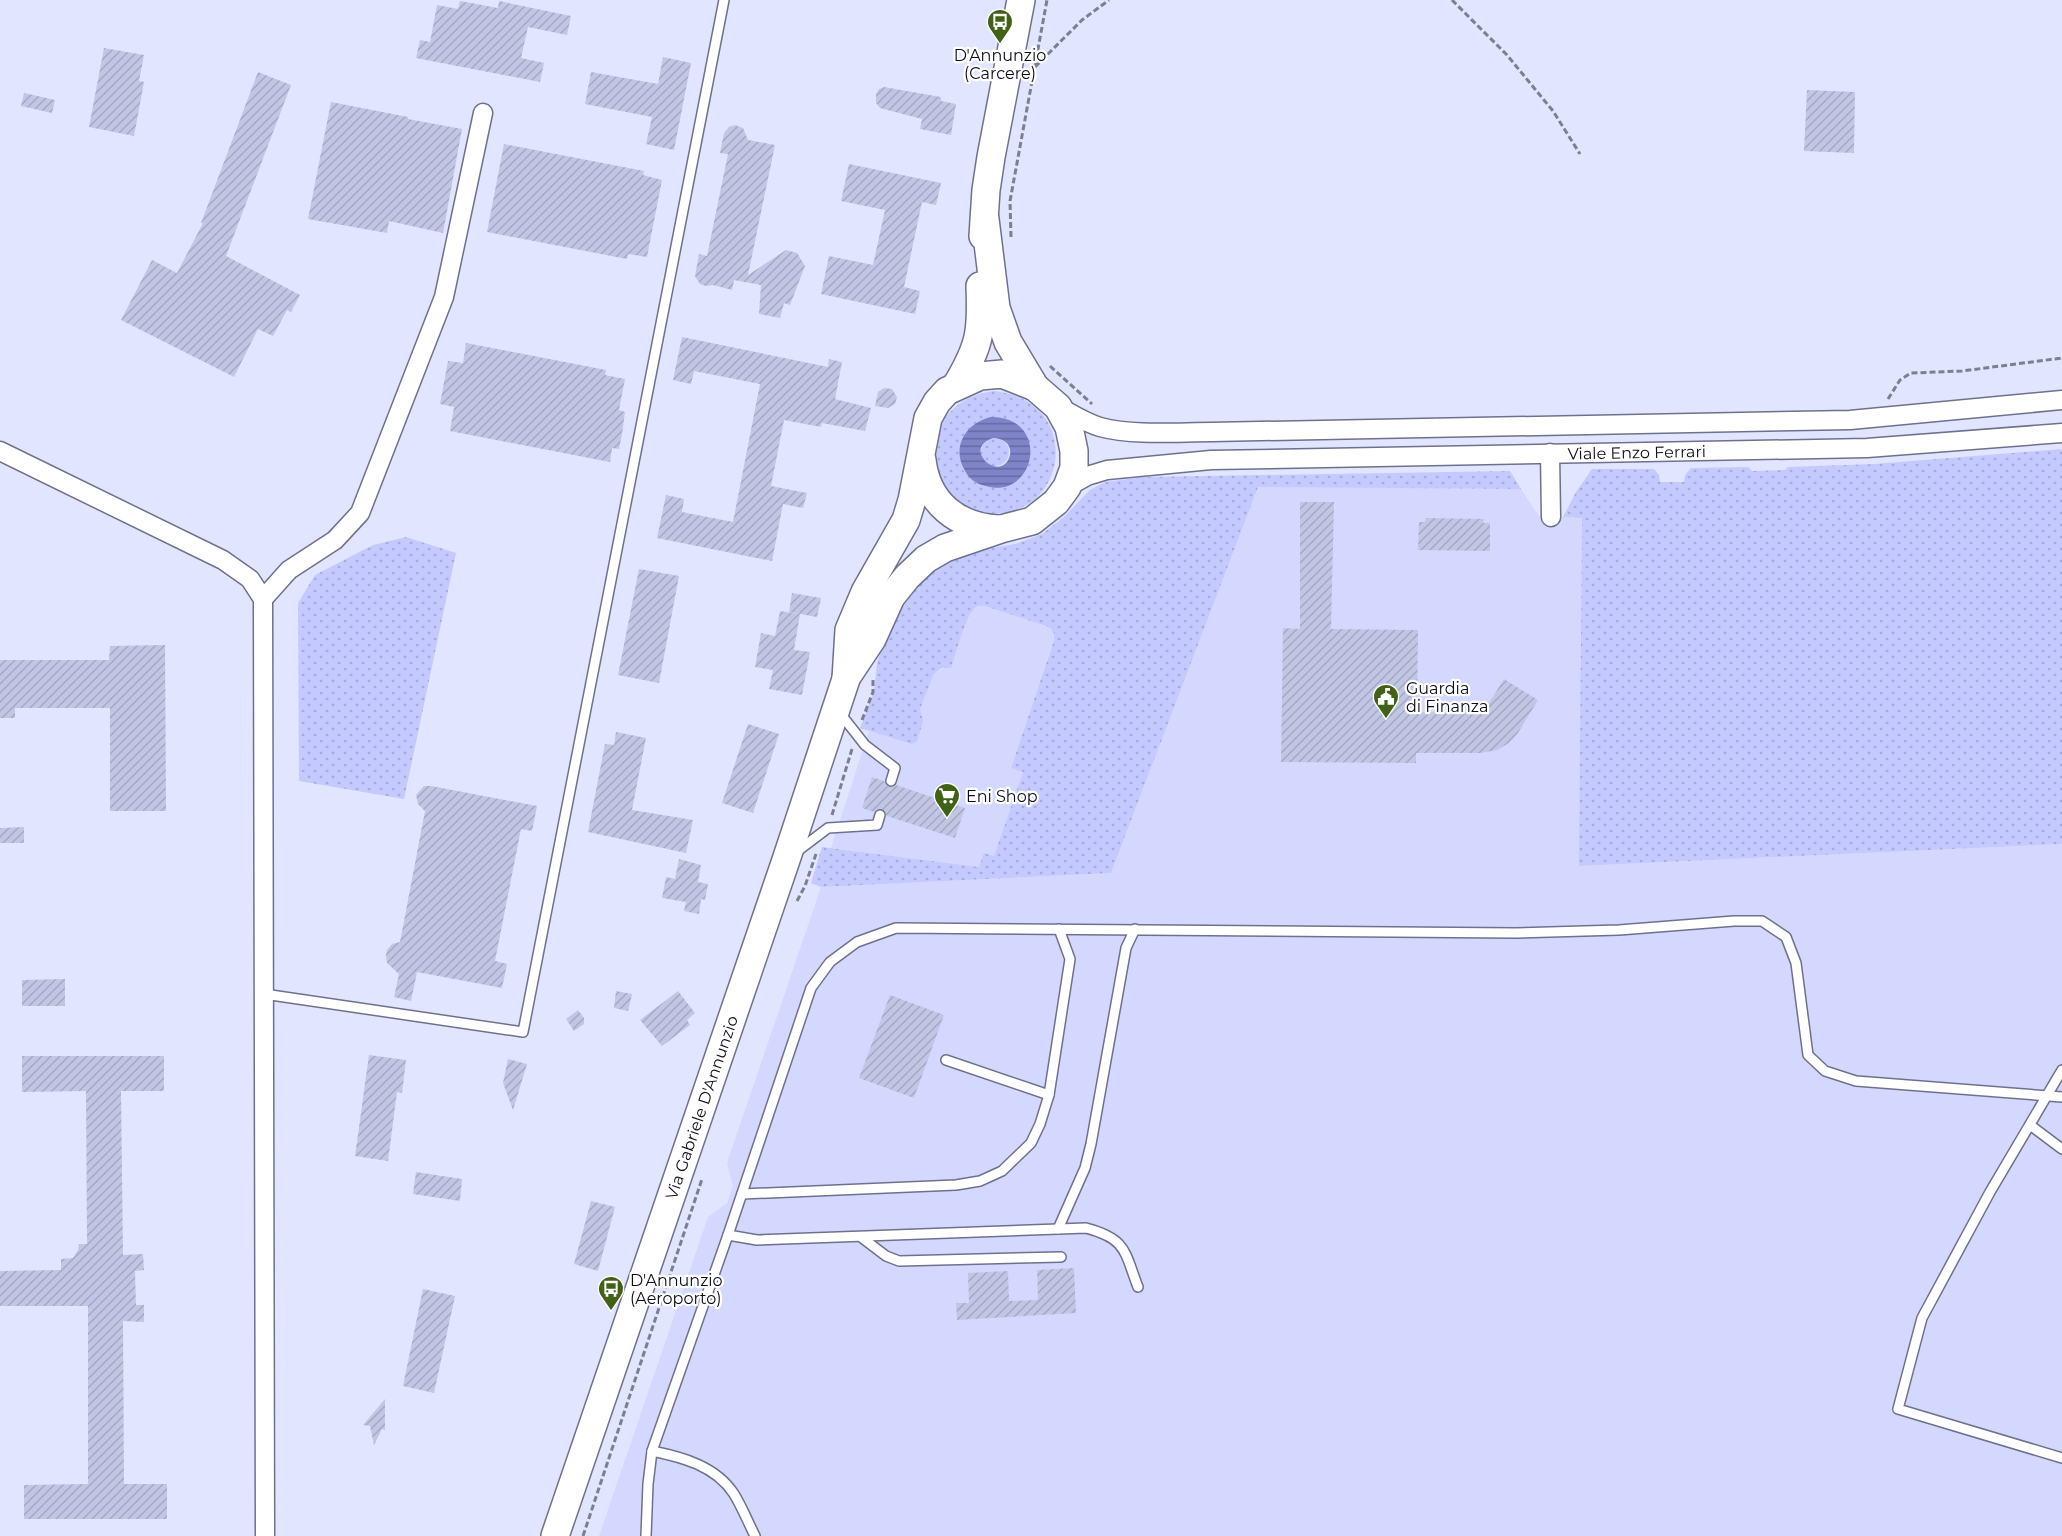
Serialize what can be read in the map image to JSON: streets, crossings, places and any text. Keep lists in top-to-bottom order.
{
  "streets": {
    "main road": ["Via Gabriele D'Annunzio"],
    "street": ["Viale Enzo Ferrari"]
  },
  "places": {
    "bus stop": ["D'Annunzio (Carcere)", "D'Annunzio (Aeroporto)"],
    "public building": ["Guardia di Finanza"],
    "supermarket": ["Eni Shop"]
  }
}
